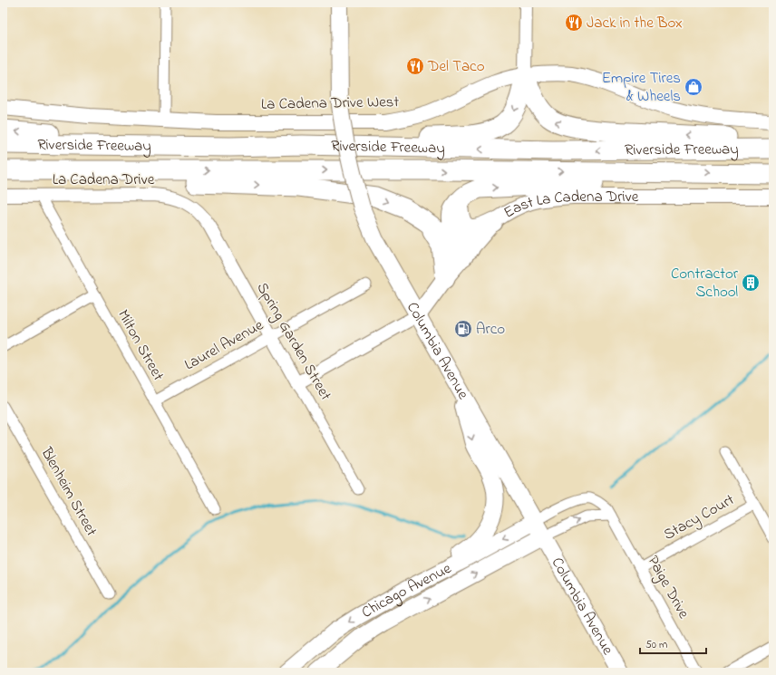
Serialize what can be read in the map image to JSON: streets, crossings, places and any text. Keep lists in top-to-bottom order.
{
  "streets": {
    "highway": ["Riverside Freeway"],
    "main road": [
      "La Cadena Drive West",
      "East La Cadena Drive",
      "Columbia Avenue",
      "Chicago Avenue"
    ],
    "street": [
      "La Cadena Drive",
      "Spring Garden Street",
      "Milton Street",
      "Laurel Avenue",
      "Blenheim Street",
      "Stacy Court",
      "Paige Drive"
    ]
  },
  "crossings": [
    ["La Cadena Drive", "Spring Garden Street"],
    ["La Cadena Drive", "Milton Street"],
    ["East La Cadena Drive", "Columbia Avenue"],
    ["Spring Garden Street", "Laurel Avenue"],
    ["Milton Street", "Laurel Avenue"],
    ["Columbia Avenue", "Paige Drive"],
    ["Columbia Avenue", "Chicago Avenue"],
    ["Stacy Court", "Paige Drive"],
    ["Paige Drive", "Chicago Avenue"]
  ],
  "places": {
    "restaurant": ["Jack in the Box", "Del Taco"],
    "shop": ["Empire Tires & Wheels"],
    "building": ["Contractor School"],
    "fuel station": ["Arco"]
  },
  "scale_bar": "50 m"
}
